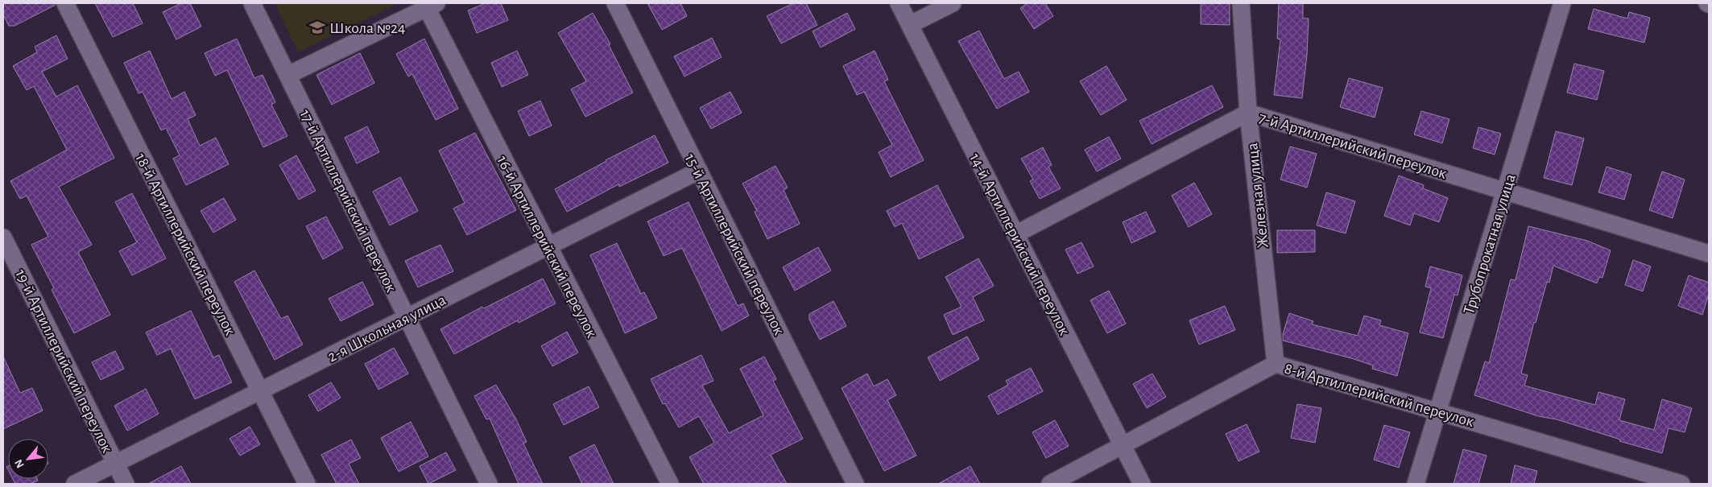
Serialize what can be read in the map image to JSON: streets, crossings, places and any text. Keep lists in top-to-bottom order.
{
  "streets": {
    "street": [
      "7-й Артиллерийский переулок",
      "Железная улица",
      "17-й Артиллерийский переулок",
      "18-й Артиллерийский переулок",
      "15-й Артиллерийский переулок",
      "14-й Артиллерийский переулок",
      "Трубопрокатная улица",
      "16-й Артиллерийский переулок",
      "2-я Школьная улица",
      "19-й Артиллерийский переулок",
      "8-й Артиллерийский переулок"
    ]
  },
  "crossings": [
    ["7-й Артиллерийский переулок", "Железная улица"],
    ["7-й Артиллерийский переулок", "14-й Артиллерийский переулок"],
    ["7-й Артиллерийский переулок", "Трубопрокатная улица"],
    ["Железная улица", "8-й Артиллерийский переулок"],
    ["17-й Артиллерийский переулок", "2-я Школьная улица"],
    ["18-й Артиллерийский переулок", "2-я Школьная улица"],
    ["15-й Артиллерийский переулок", "2-я Школьная улица"],
    ["14-й Артиллерийский переулок", "8-й Артиллерийский переулок"],
    ["Трубопрокатная улица", "8-й Артиллерийский переулок"],
    ["16-й Артиллерийский переулок", "2-я Школьная улица"],
    ["2-я Школьная улица", "19-й Артиллерийский переулок"]
  ],
  "places": {
    "school or university": ["Школа №24"]
  },
  "north": "bottom left"
}
